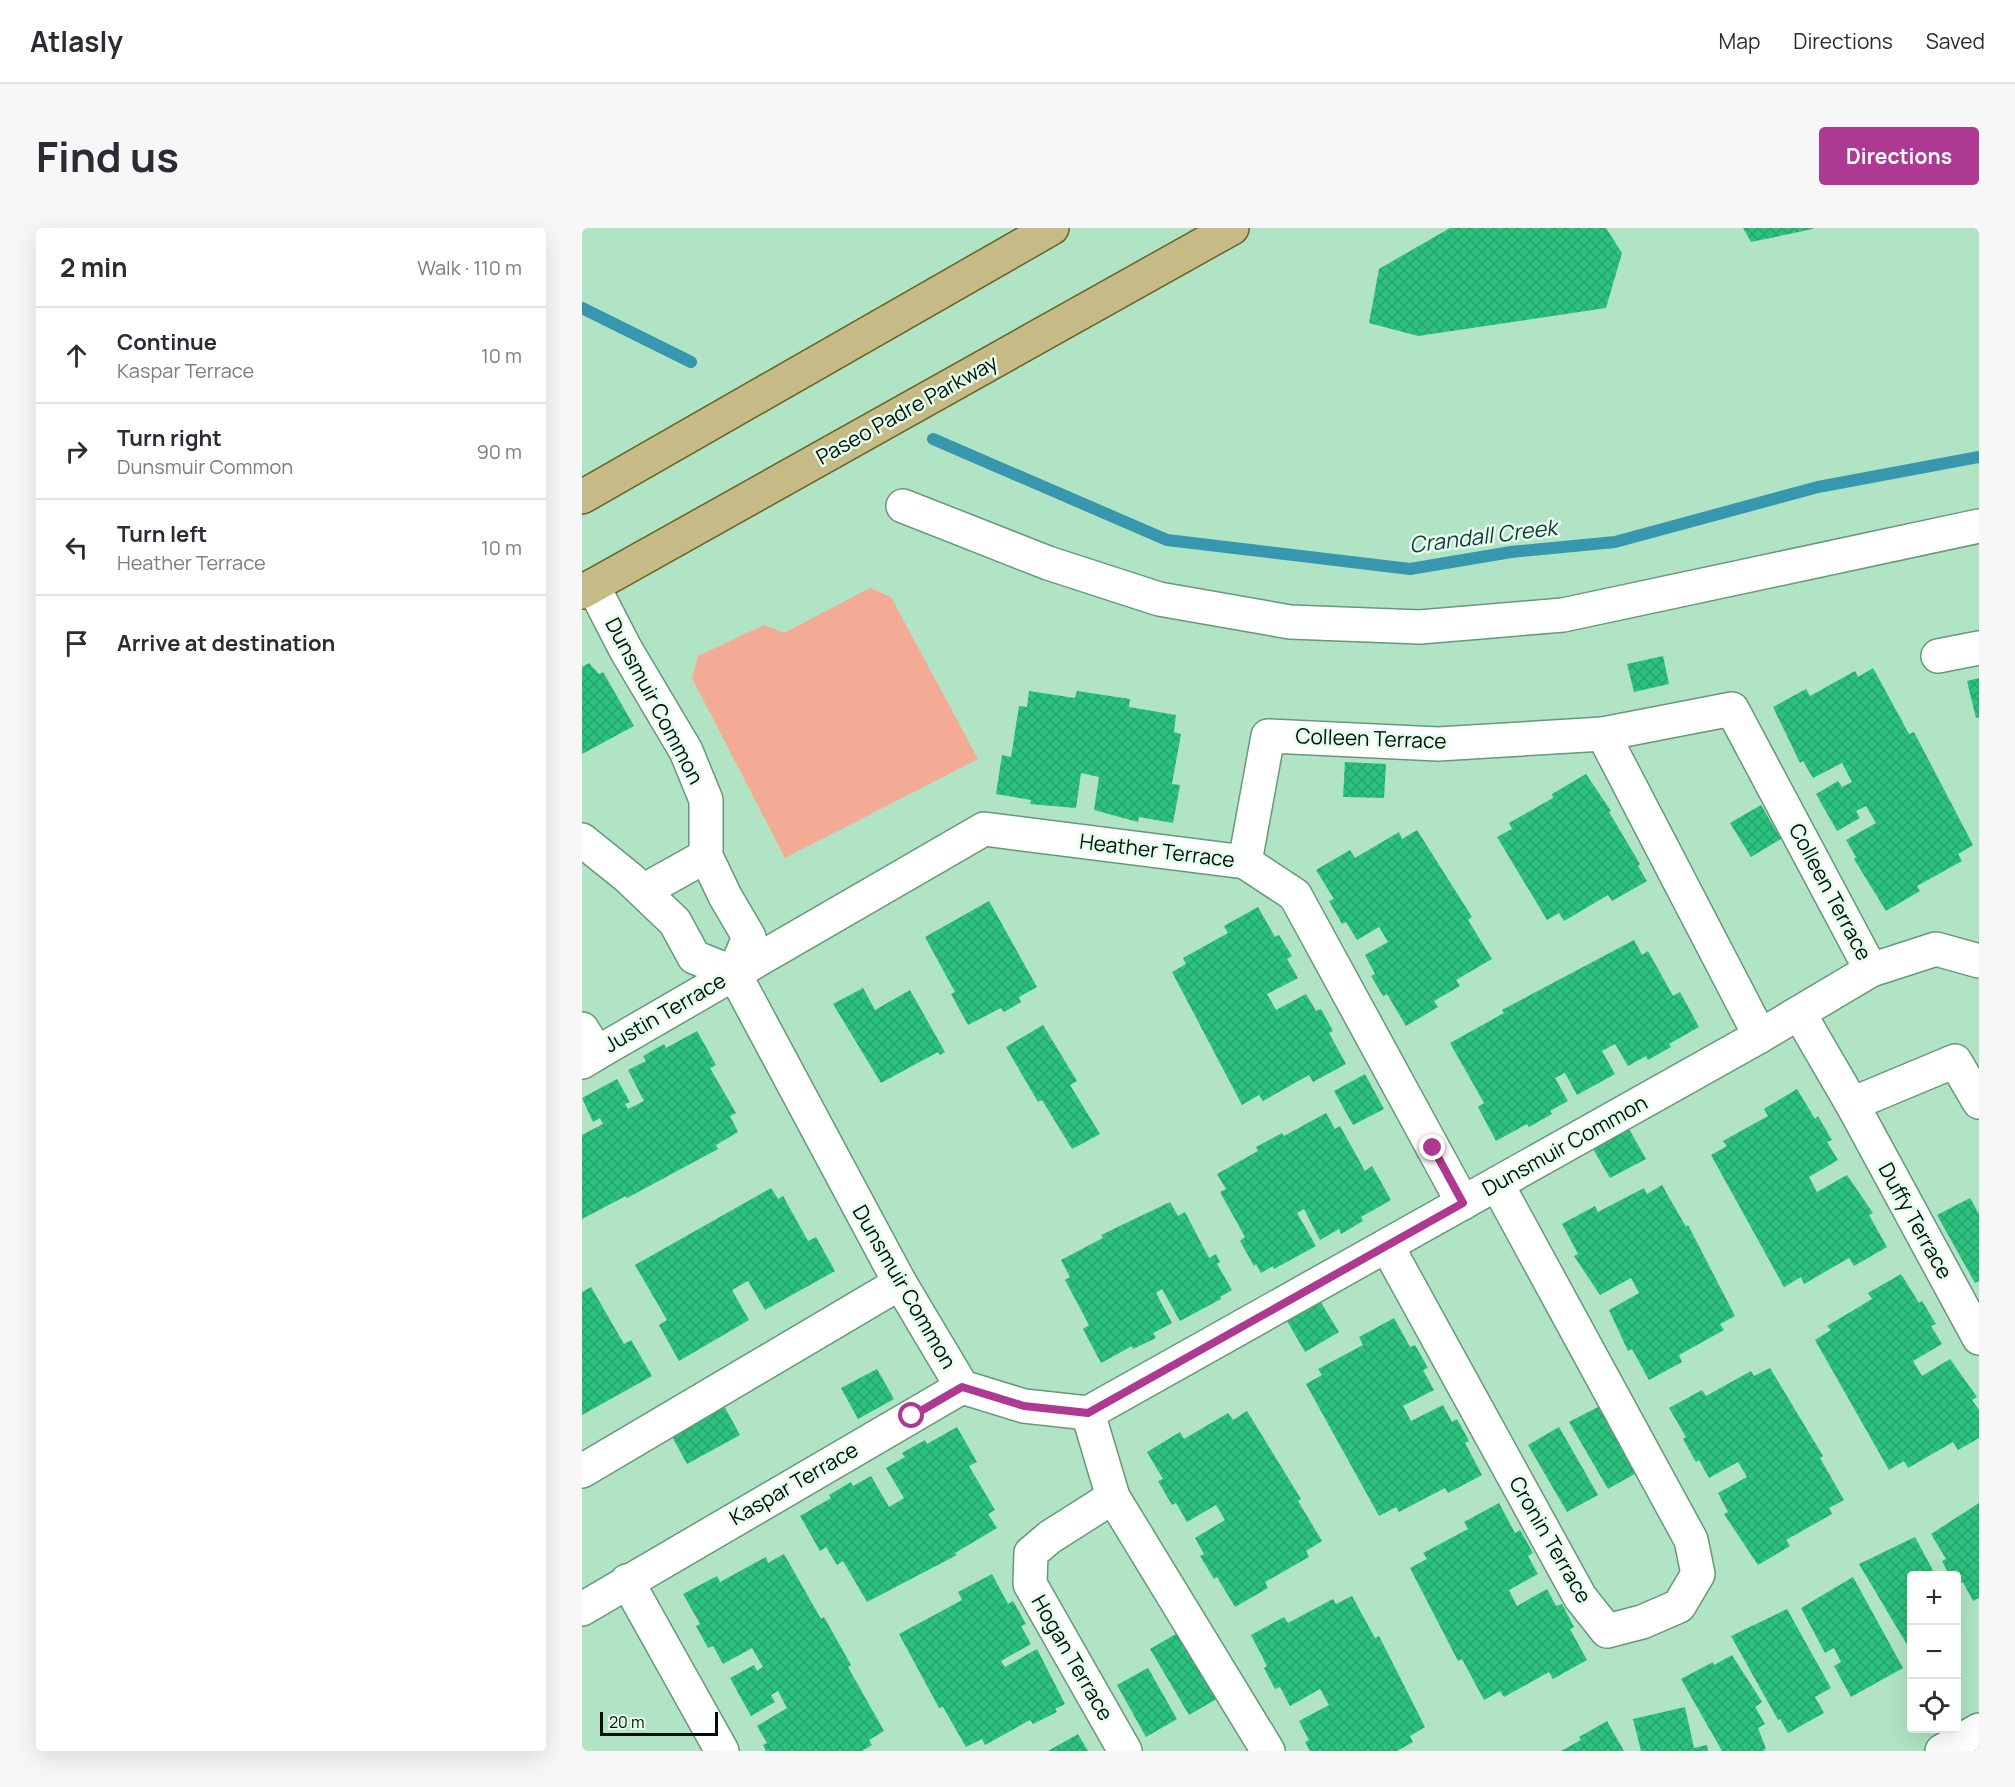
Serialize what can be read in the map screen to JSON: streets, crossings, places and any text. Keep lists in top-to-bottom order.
{
  "streets": {
    "main road": ["Paseo Padre Parkway"],
    "street": [
      "Dunsmuir Common",
      "Colleen Terrace",
      "Heather Terrace",
      "Justin Terrace",
      "Duffy Terrace",
      "Kaspar Terrace",
      "Cronin Terrace",
      "Hogan Terrace"
    ]
  },
  "crossings": [
    ["Paseo Padre Parkway", "Dunsmuir Common"],
    ["Dunsmuir Common", "Colleen Terrace"],
    ["Dunsmuir Common", "Heather Terrace"],
    ["Dunsmuir Common", "Justin Terrace"],
    ["Dunsmuir Common", "Duffy Terrace"],
    ["Dunsmuir Common", "Kaspar Terrace"],
    ["Dunsmuir Common", "Cronin Terrace"],
    ["Colleen Terrace", "Heather Terrace"],
    ["Heather Terrace", "Justin Terrace"]
  ],
  "water": ["Crandall Creek"],
  "scale_bar": "20 m",
  "page": {
    "header": "Atlasly",
    "nav": ["Map", "Directions", "Saved"],
    "title": "Find us",
    "buttons": "Directions",
    "heading": ["2 min", "Walk · 110 m"],
    "list": [
      ["Continue", "Kaspar Terrace", "10 m"],
      ["Turn right", "Dunsmuir Common", "90 m"],
      ["Turn left", "Heather Terrace", "10 m"],
      "Arrive at destination"
    ],
    "map_buttons": ["+", "−"],
    "scale": "20 m"
  }
}
